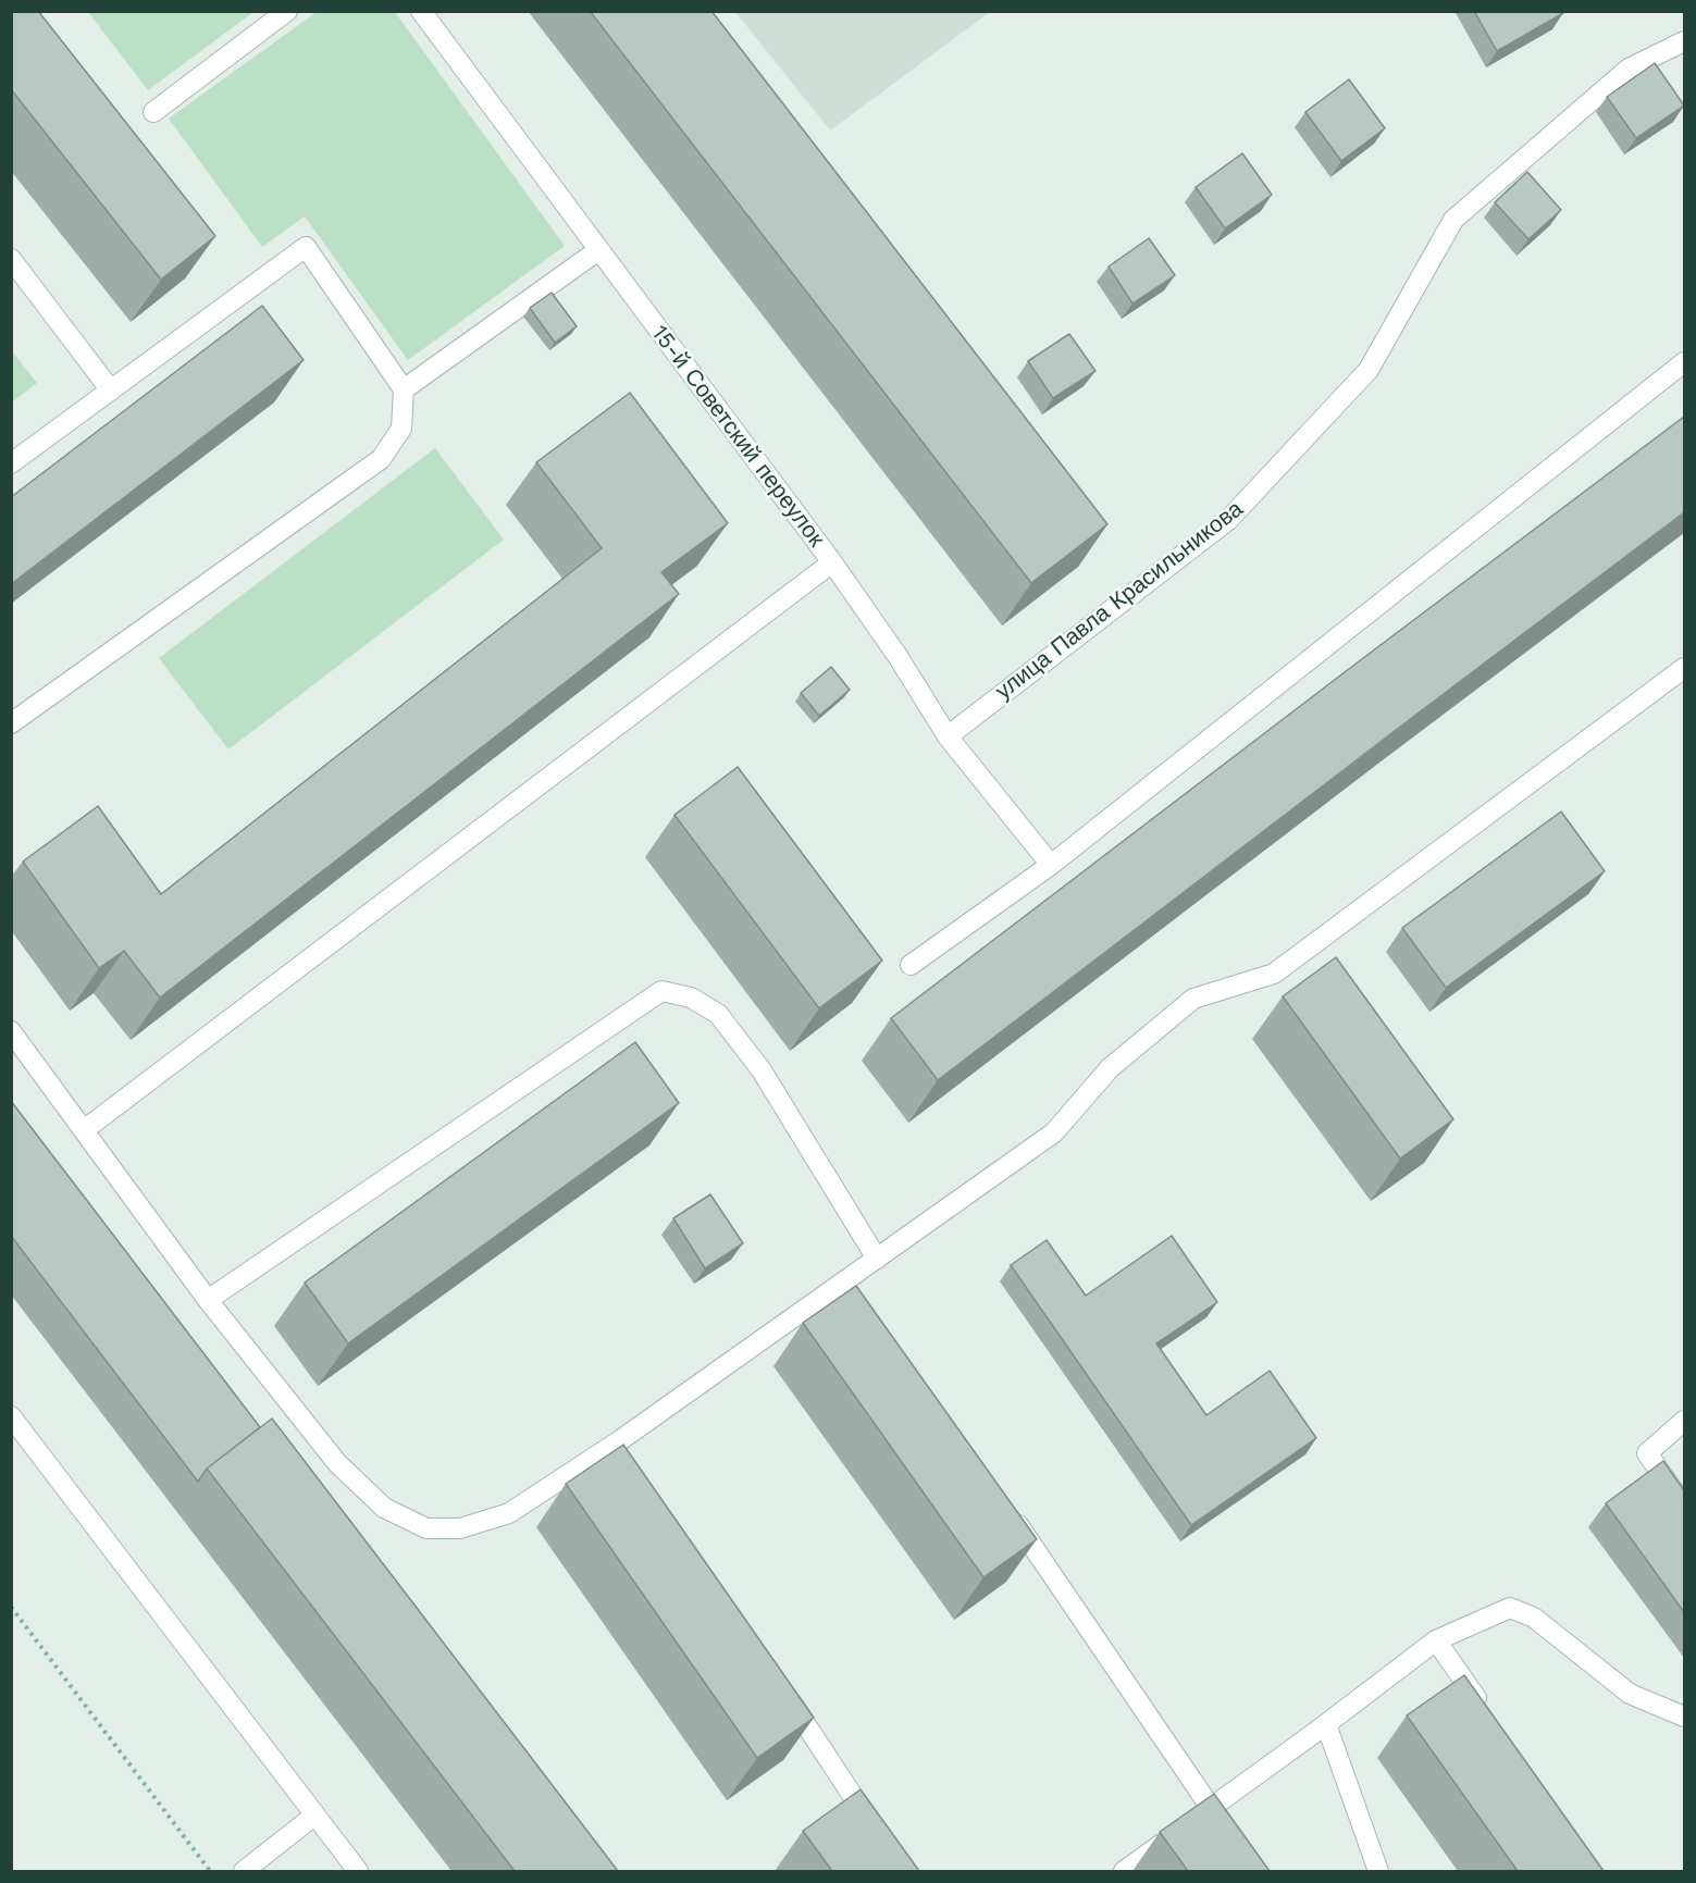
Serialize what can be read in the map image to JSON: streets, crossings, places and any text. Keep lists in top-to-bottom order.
{
  "streets": {
    "street": ["15-й Советский переулок", "улица Павла Красильникова"]
  },
  "crossings": [
    ["15-й Советский переулок", "улица Павла Красильникова"]
  ]
}
